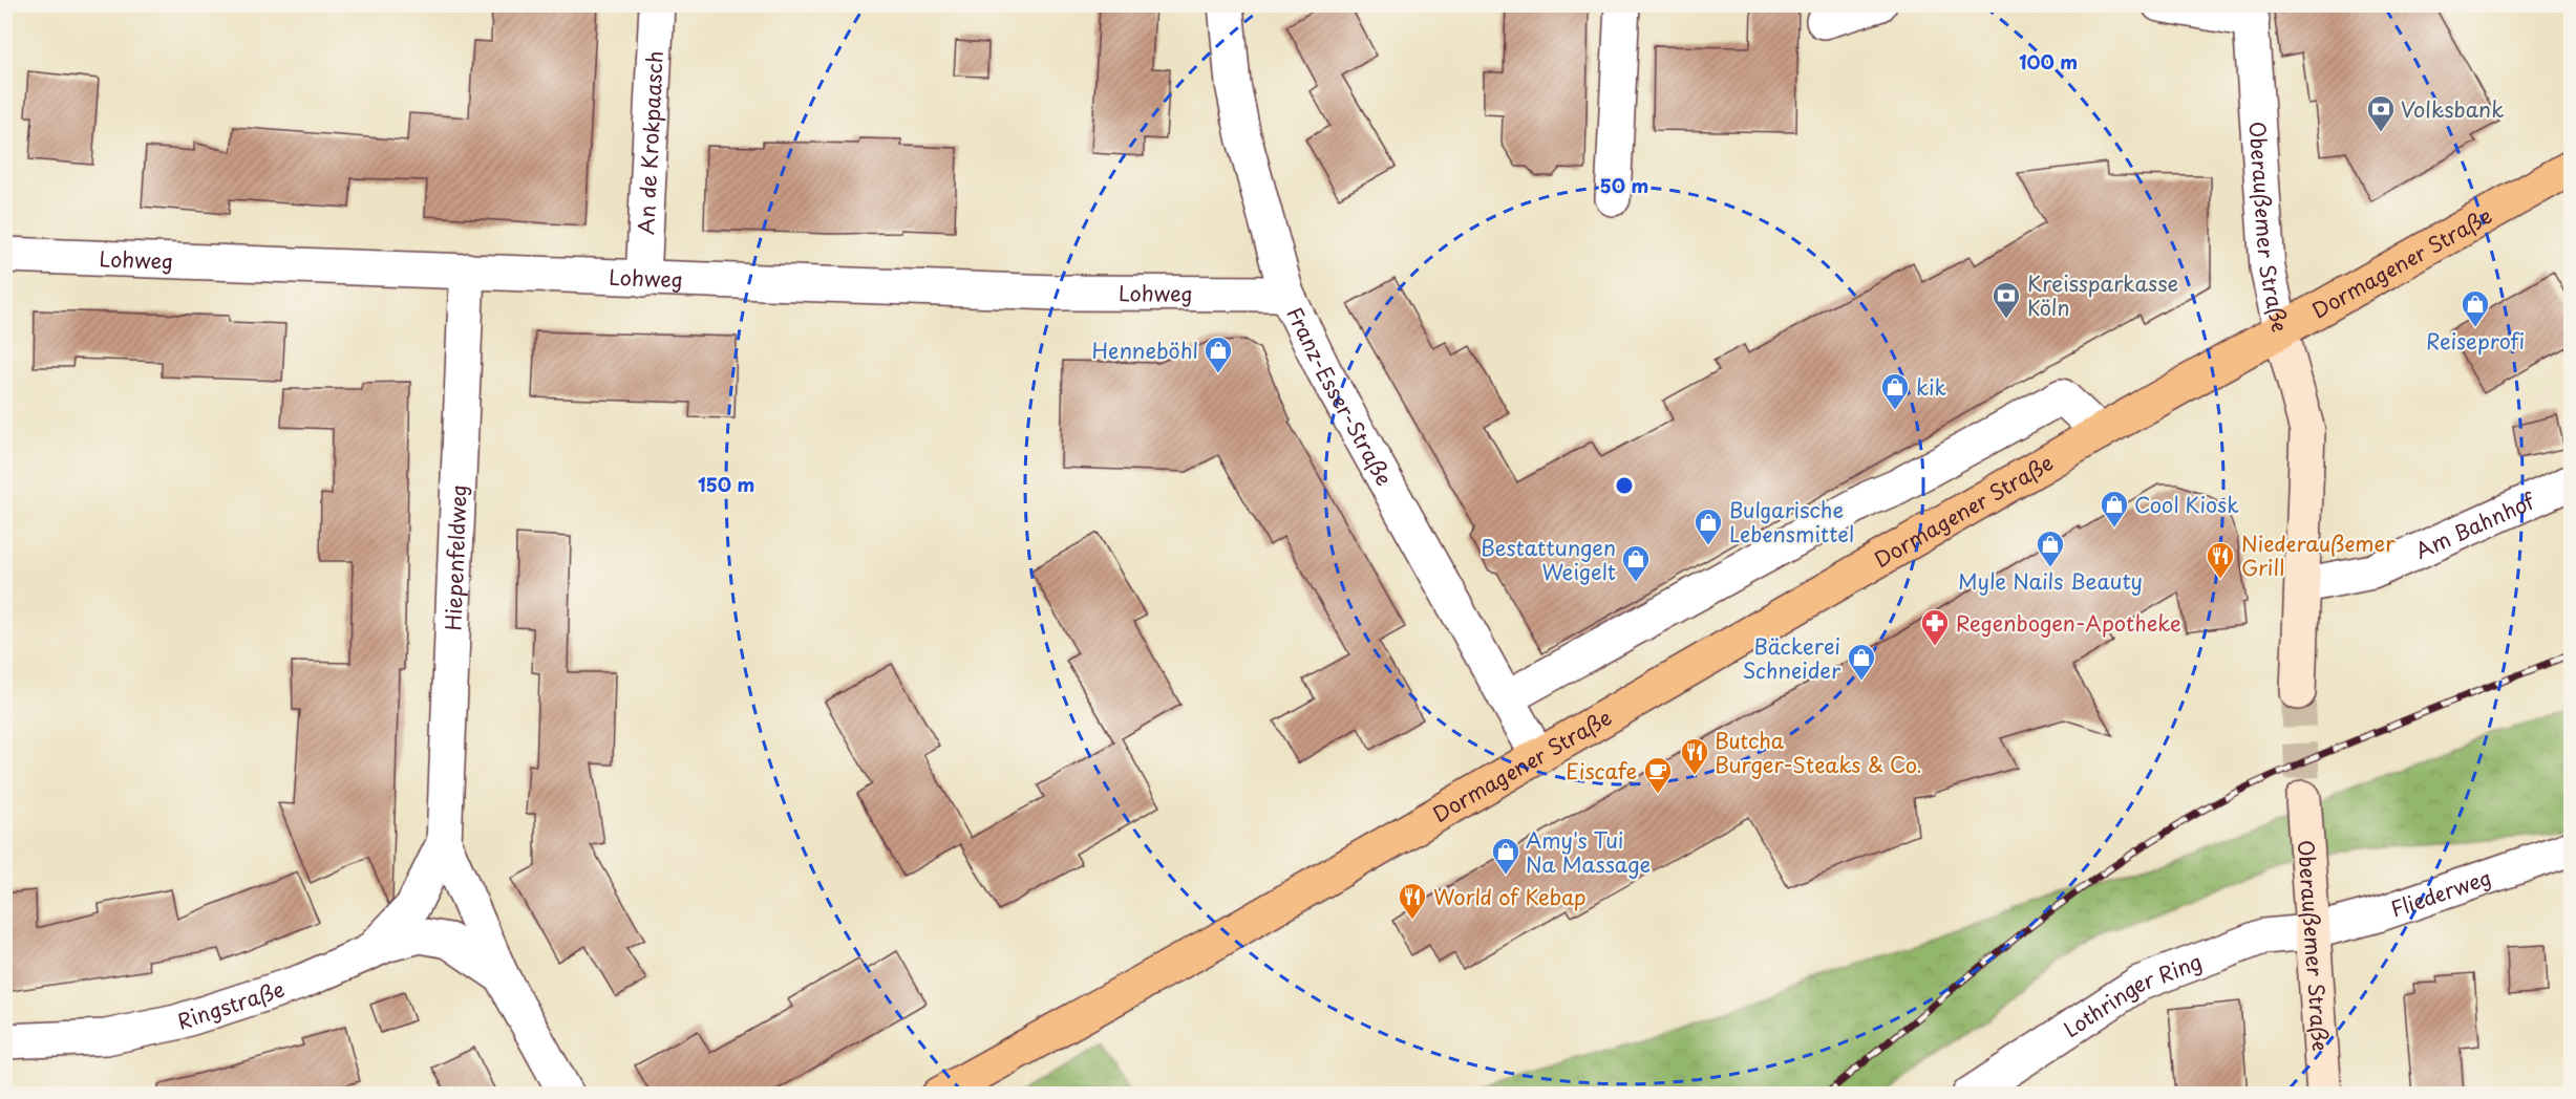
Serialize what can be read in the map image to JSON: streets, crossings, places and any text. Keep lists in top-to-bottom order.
{
  "streets": {
    "main road": ["Oberaußemer Straße", "Dormagener Straße"],
    "street": [
      "An de Krokpaasch",
      "Lohweg",
      "Franz-Esser-Straße",
      "Am Bahnhof",
      "Hiepenfeldweg",
      "Fliederweg",
      "Lothringer Ring",
      "Ringstraße"
    ]
  },
  "crossings": [
    ["An de Krokpaasch", "Lohweg"],
    ["Oberaußemer Straße", "Dormagener Straße"],
    ["Oberaußemer Straße", "Am Bahnhof"],
    ["Oberaußemer Straße", "Fliederweg"],
    ["Oberaußemer Straße", "Lothringer Ring"],
    ["Lohweg", "Franz-Esser-Straße"],
    ["Lohweg", "Hiepenfeldweg"],
    ["Dormagener Straße", "Franz-Esser-Straße"],
    ["Fliederweg", "Lothringer Ring"]
  ],
  "places": {
    "bank": ["Volksbank", "Kreissparkasse Köln"],
    "shop": [
      "Reiseprofi",
      "Henneböhl",
      "kik",
      "Cool Kiosk",
      "Bulgarische Lebensmittel",
      "Myle Nails Beauty",
      "Bestattungen Weigelt",
      "Bäckerei Schneider",
      "Amy's Tui Na Massage"
    ],
    "restaurant": ["Niederaußemer Grill", "Butcha Burger-Steaks & Co.", "World of Kebap"],
    "pharmacy": ["Regenbogen-Apotheke"],
    "cafe": ["Eiscafe"]
  },
  "rings": ["100 m", "50 m", "150 m"]
}
